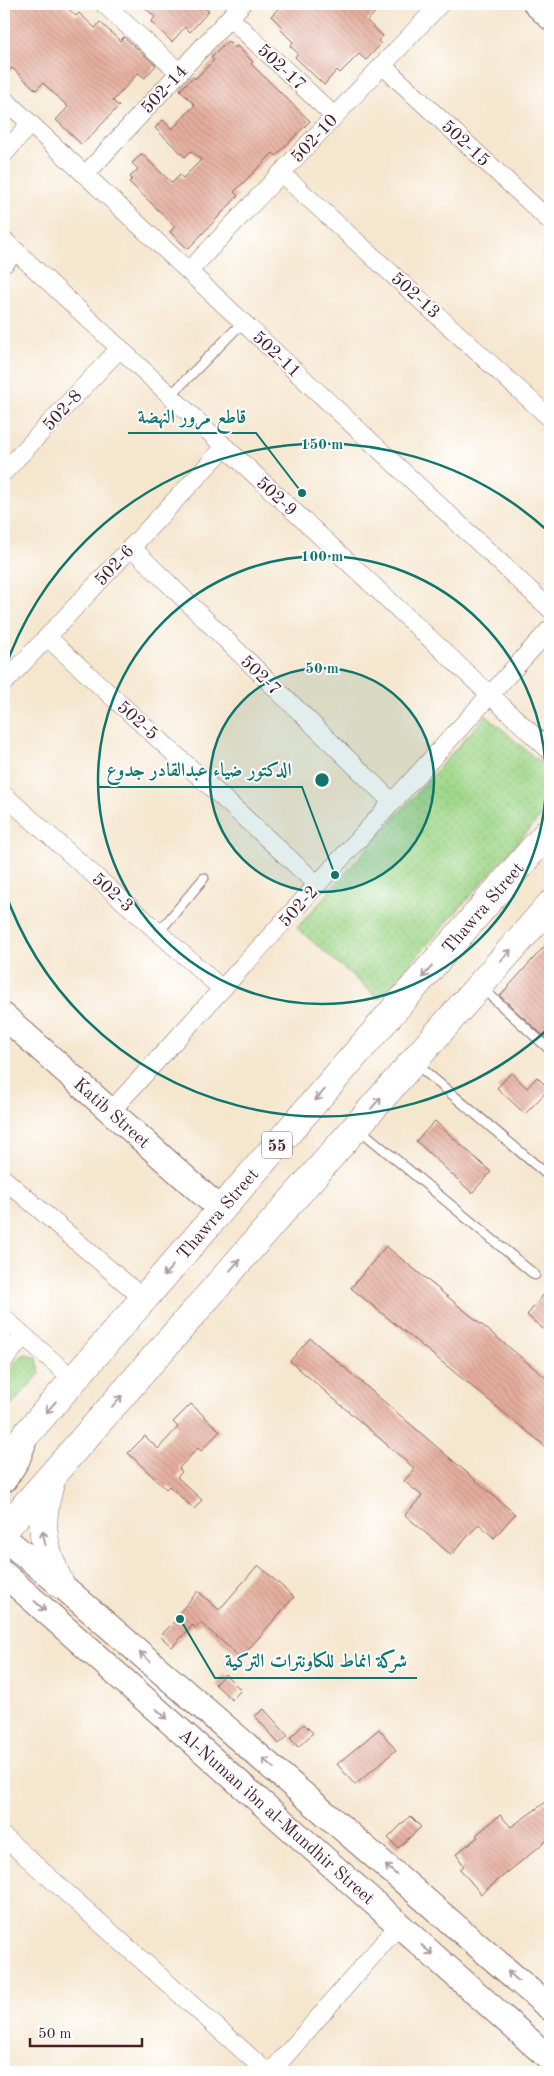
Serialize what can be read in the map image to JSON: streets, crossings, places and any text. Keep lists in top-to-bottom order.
{
  "streets": {
    "main road": ["Thawra Street", "55"],
    "street": [
      "502-17",
      "502-14",
      "502-10",
      "502-15",
      "502-13",
      "502-11",
      "502-8",
      "502-9",
      "502-6",
      "502-7",
      "502-5",
      "502-3",
      "502-2",
      "Katib Street",
      "Al-Numan ibn al-Mundhir Street"
    ]
  },
  "crossings": [
    ["502-17", "502-14"],
    ["502-17", "502-10"],
    ["502-14", "502-11"],
    ["502-10", "502-15"],
    ["502-10", "502-13"],
    ["502-10", "502-11"],
    ["502-8", "502-9"],
    ["502-9", "502-6"],
    ["502-9", "502-2"],
    ["502-6", "502-7"],
    ["502-6", "502-5"],
    ["502-7", "502-2"],
    ["502-5", "502-2"],
    ["502-3", "502-2"],
    ["502-2", "Katib Street"],
    ["Thawra Street", "Katib Street"]
  ],
  "places": ["قاطع مرور النهضة", "الدكتور ضياء عبدالقادر جدوع", "شركة انماط للكاونترات التركية"],
  "scale_bar": "50 m",
  "rings": ["150 m", "100 m", "50 m"]
}
